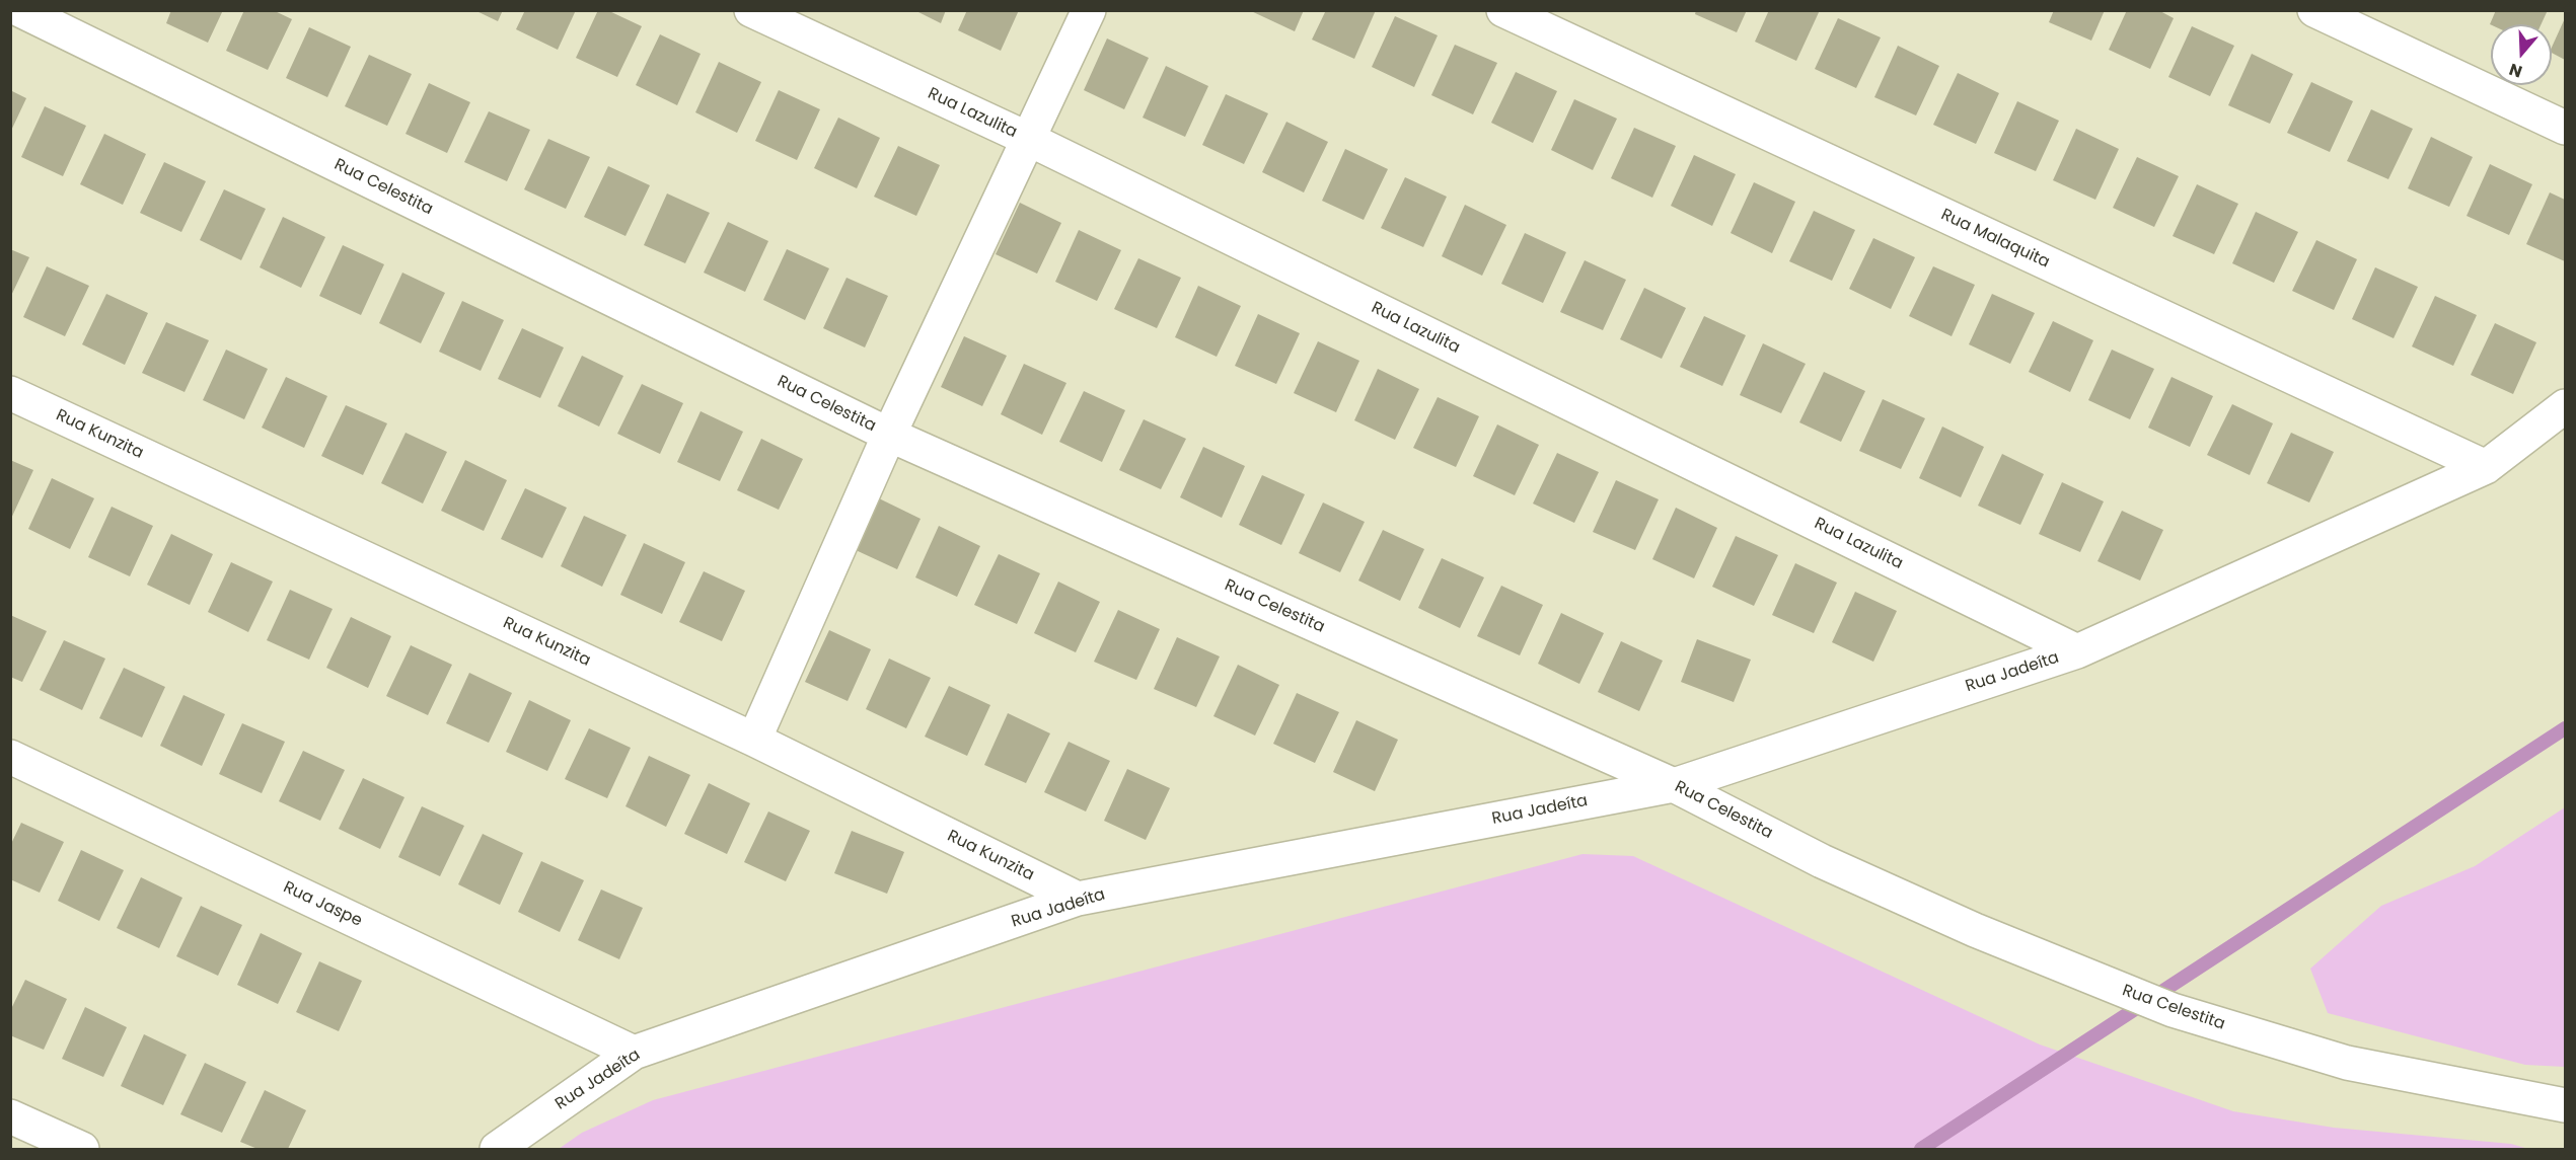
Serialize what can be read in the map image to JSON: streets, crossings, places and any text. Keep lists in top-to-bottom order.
{
  "streets": {
    "street": [
      "Rua Lazulita",
      "Rua Celestita",
      "Rua Malaquita",
      "Rua Kunzita",
      "Rua Jadeíta",
      "Rua Jaspe"
    ]
  },
  "crossings": [
    ["Rua Lazulita", "Rua Jadeíta"],
    ["Rua Celestita", "Rua Jadeíta"],
    ["Rua Malaquita", "Rua Jadeíta"],
    ["Rua Kunzita", "Rua Jadeíta"],
    ["Rua Jadeíta", "Rua Jaspe"]
  ],
  "north": "bottom"
}
